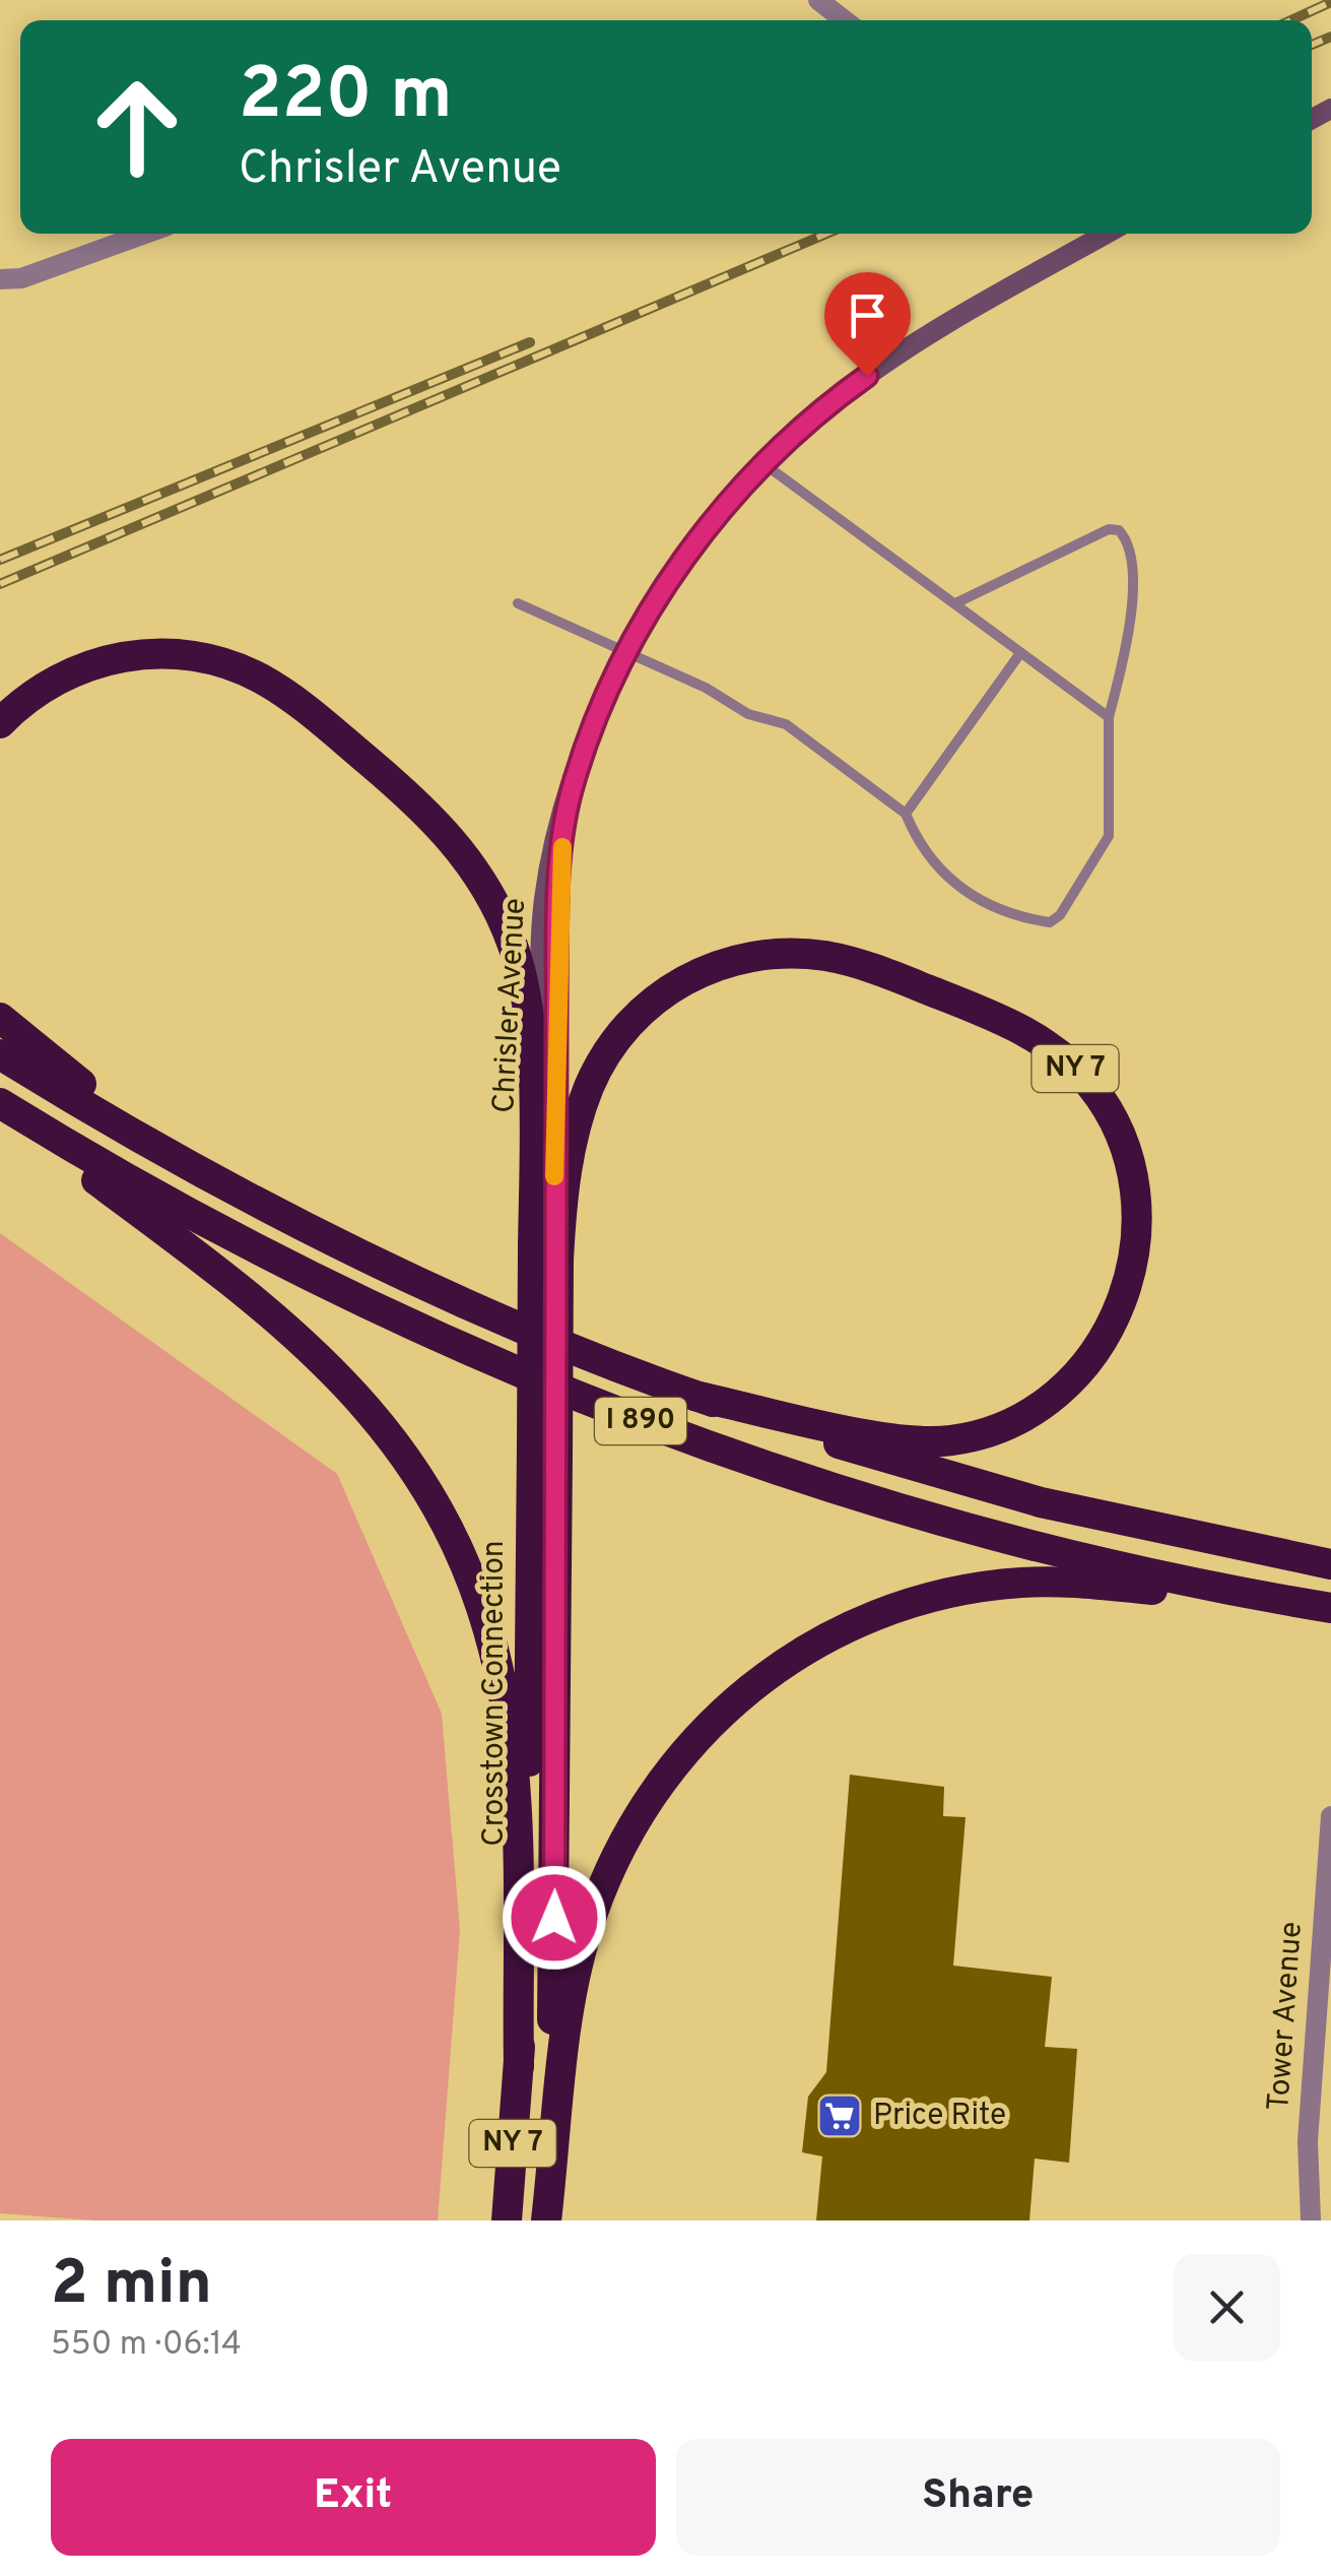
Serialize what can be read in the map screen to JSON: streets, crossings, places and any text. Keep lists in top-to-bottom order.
{
  "streets": {
    "highway": ["NY 7", "I 890", "Crosstown Connection"],
    "street": ["Chrisler Avenue", "Tower Avenue"]
  },
  "crossings": [
    ["Chrisler Avenue", "NY 7"],
    ["Chrisler Avenue", "Crosstown Connection"],
    ["NY 7", "I 890"],
    ["NY 7", "Crosstown Connection"]
  ],
  "places": {
    "supermarket": ["Price Rite"]
  },
  "page": {
    "turn": ["220 m", "Chrisler Avenue"],
    "heading": ["2 min", "550 m · 06:14"],
    "buttons": ["Exit", "Share"]
  }
}
